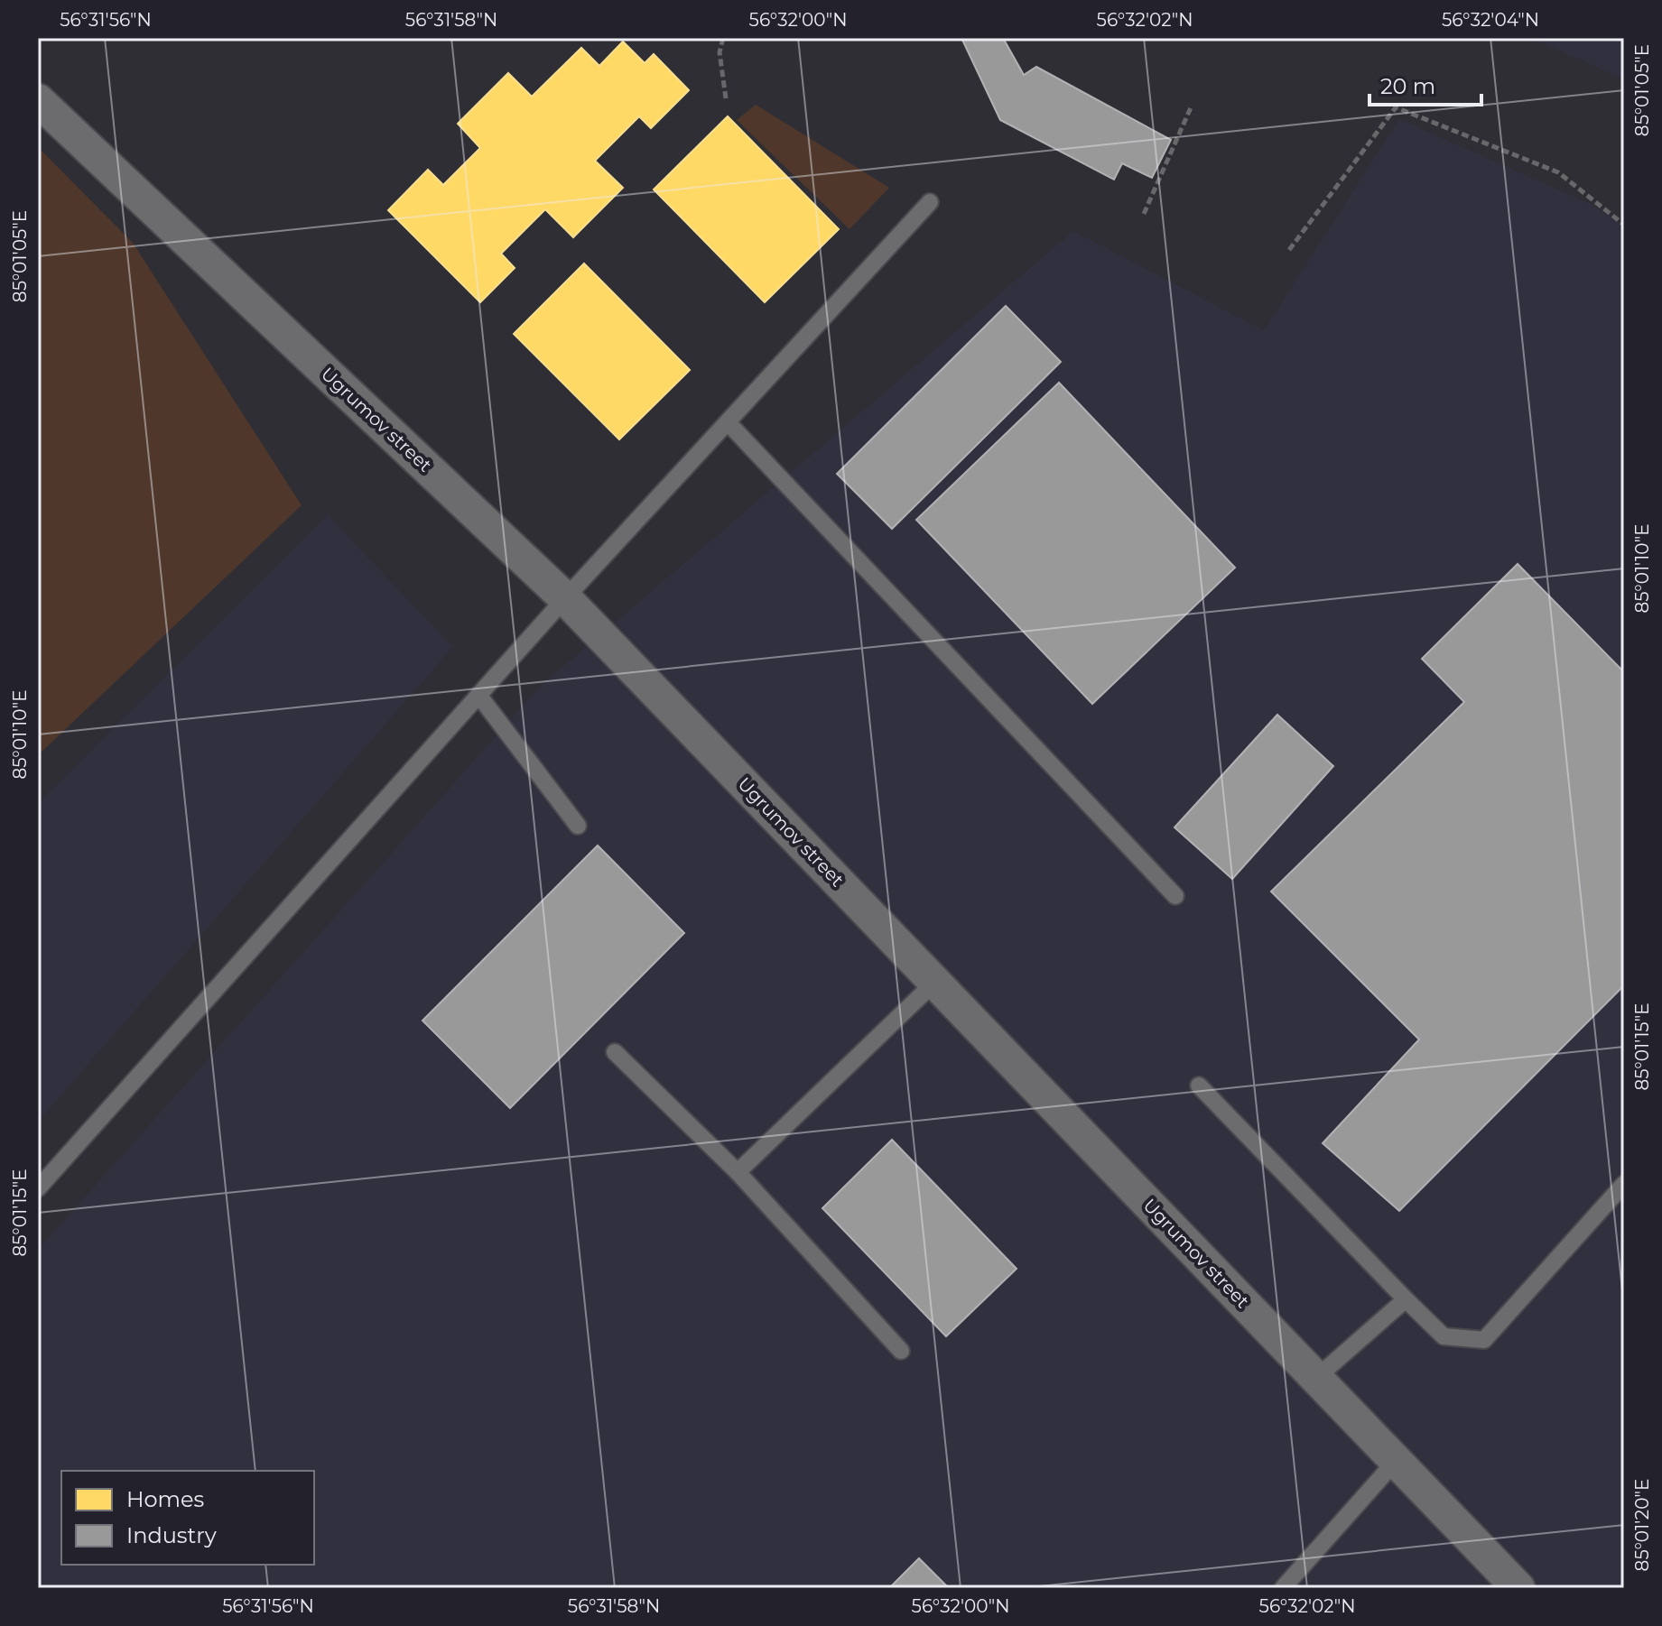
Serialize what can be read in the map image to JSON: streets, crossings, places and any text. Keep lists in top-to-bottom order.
{
  "streets": {
    "street": ["Ugrumov street"]
  },
  "legend": ["Homes", "Industry"],
  "scale_bar": "20 m",
  "coordinates": [
    "56°31'56\"N",
    "56°31'58\"N",
    "56°32'00\"N",
    "56°32'02\"N",
    "56°32'04\"N",
    "85°01'05\"E",
    "85°01'10\"E",
    "85°01'15\"E",
    "85°01'20\"E"
  ]
}
